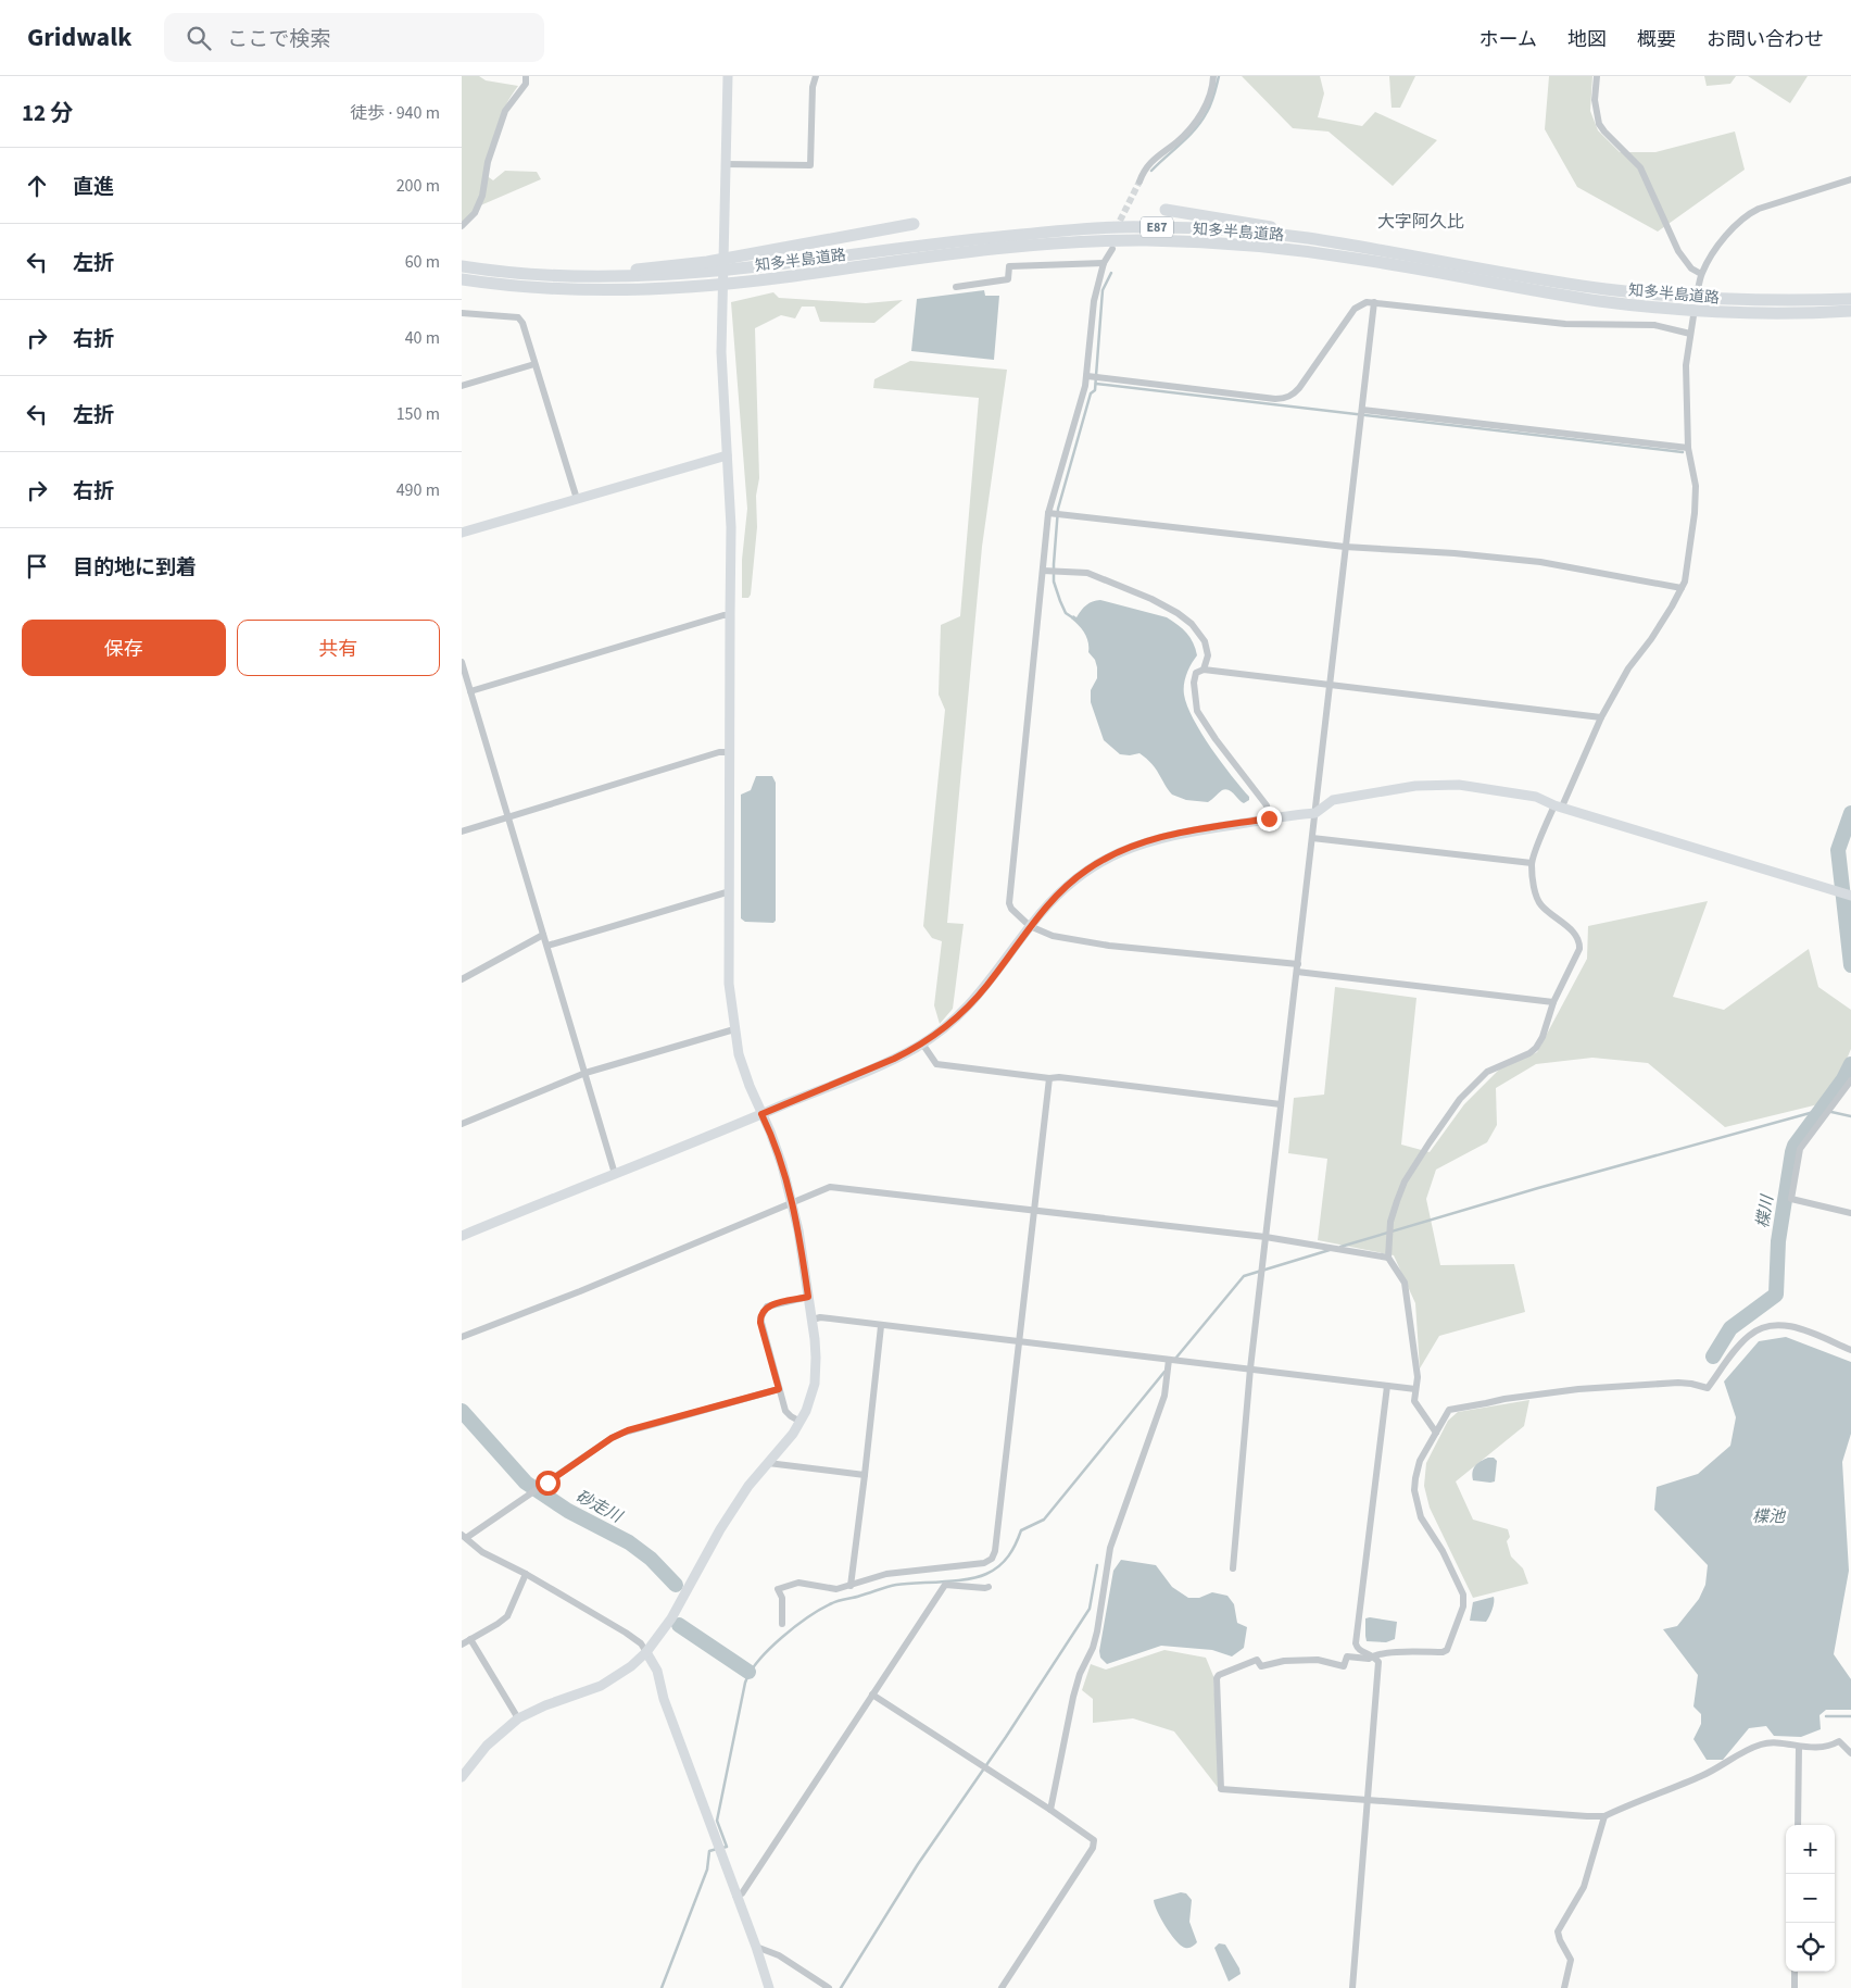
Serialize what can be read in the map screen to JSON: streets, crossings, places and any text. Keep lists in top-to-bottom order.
{
  "streets": {
    "highway": ["E87", "知多半島道路"]
  },
  "districts": ["大字阿久比"],
  "water": ["楪川", "砂走川", "楪池"],
  "page": {
    "header": "Gridwalk",
    "search": "ここで検索",
    "nav": [
      "ホーム",
      "地図",
      "概要",
      "お問い合わせ"
    ],
    "heading": ["12 分", "徒歩 · 940 m"],
    "list": [
      ["直進", "200 m"],
      ["左折", "60 m"],
      ["右折", "40 m"],
      ["左折", "150 m"],
      ["右折", "490 m"],
      "目的地に到着"
    ],
    "buttons": ["保存", "共有"],
    "map_buttons": ["+", "−"]
  }
}
